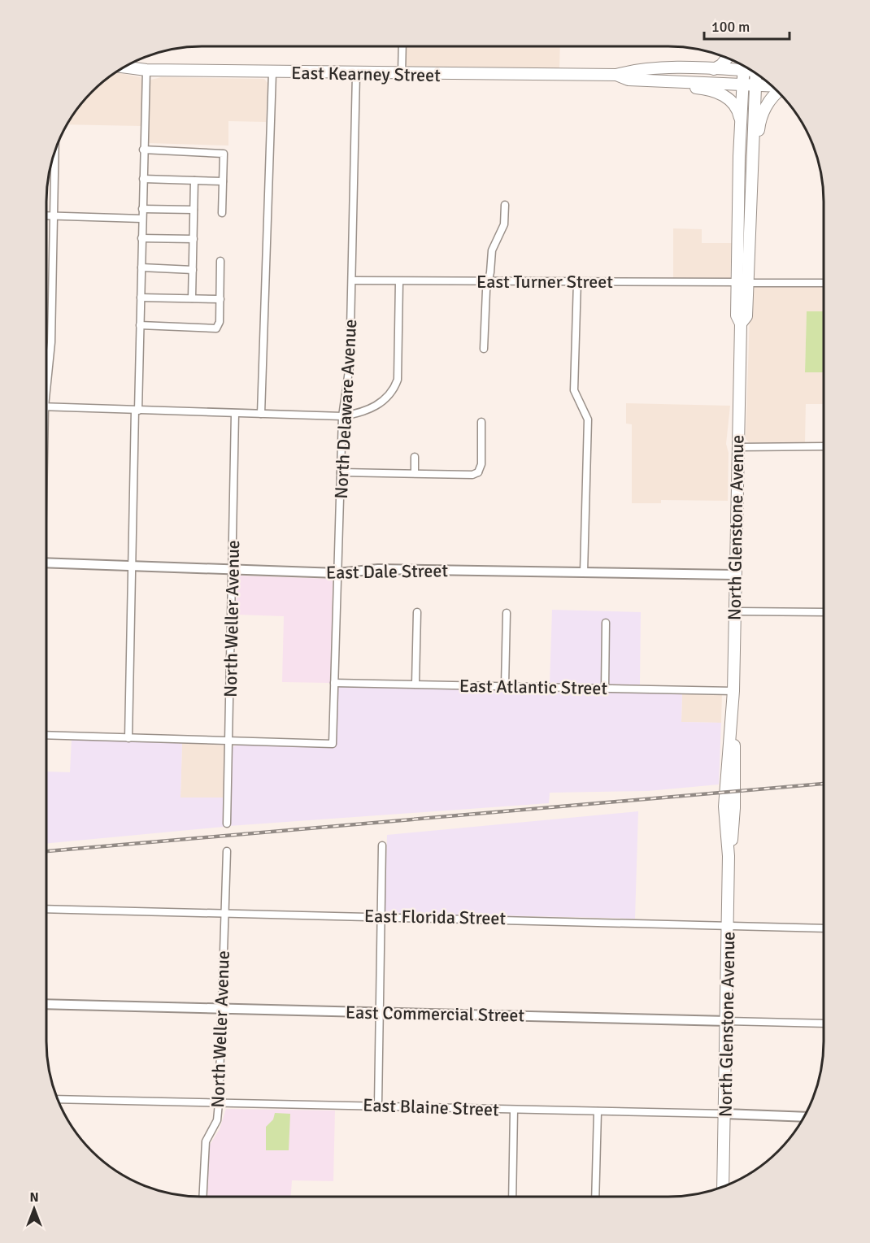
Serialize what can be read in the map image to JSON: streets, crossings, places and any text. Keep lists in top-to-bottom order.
{
  "streets": {
    "main road": ["East Kearney Street", "North Glenstone Avenue"],
    "street": [
      "East Turner Street",
      "North Delaware Avenue",
      "East Dale Street",
      "North Weller Avenue",
      "East Atlantic Street",
      "East Florida Street",
      "East Commercial Street",
      "East Blaine Street"
    ]
  },
  "crossings": [
    ["East Kearney Street", "North Delaware Avenue"],
    ["East Kearney Street", "North Glenstone Avenue"],
    ["East Turner Street", "North Delaware Avenue"],
    ["East Turner Street", "North Glenstone Avenue"],
    ["North Delaware Avenue", "East Dale Street"],
    ["North Delaware Avenue", "North Weller Avenue"],
    ["North Delaware Avenue", "East Atlantic Street"],
    ["North Glenstone Avenue", "East Dale Street"],
    ["North Glenstone Avenue", "East Atlantic Street"],
    ["North Glenstone Avenue", "East Florida Street"],
    ["North Glenstone Avenue", "East Commercial Street"],
    ["North Glenstone Avenue", "East Blaine Street"],
    ["East Dale Street", "North Weller Avenue"],
    ["North Weller Avenue", "East Florida Street"],
    ["North Weller Avenue", "East Commercial Street"],
    ["North Weller Avenue", "East Blaine Street"]
  ],
  "scale_bar": "100 m",
  "north": "top"
}
